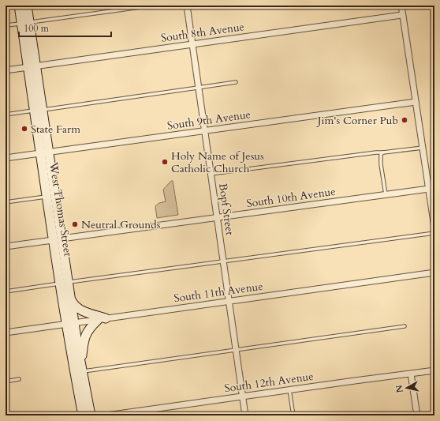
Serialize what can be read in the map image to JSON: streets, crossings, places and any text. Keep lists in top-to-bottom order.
{
  "streets": {
    "main road": ["West Thomas Street"],
    "street": [
      "South 8th Avenue",
      "South 9th Avenue",
      "South 10th Avenue",
      "Bopf Street",
      "South 11th Avenue",
      "South 12th Avenue"
    ]
  },
  "crossings": [
    ["South 8th Avenue", "West Thomas Street"],
    ["South 8th Avenue", "Bopf Street"],
    ["South 9th Avenue", "West Thomas Street"],
    ["South 9th Avenue", "Bopf Street"],
    ["South 10th Avenue", "West Thomas Street"],
    ["South 10th Avenue", "Bopf Street"],
    ["West Thomas Street", "South 11th Avenue"],
    ["Bopf Street", "South 11th Avenue"],
    ["Bopf Street", "South 12th Avenue"]
  ],
  "places": [
    "Jim's Corner Pub",
    "State Farm",
    "Holy Name of Jesus Catholic Church",
    "Neutral Grounds"
  ],
  "scale_bar": "100 m",
  "north": "left"
}
